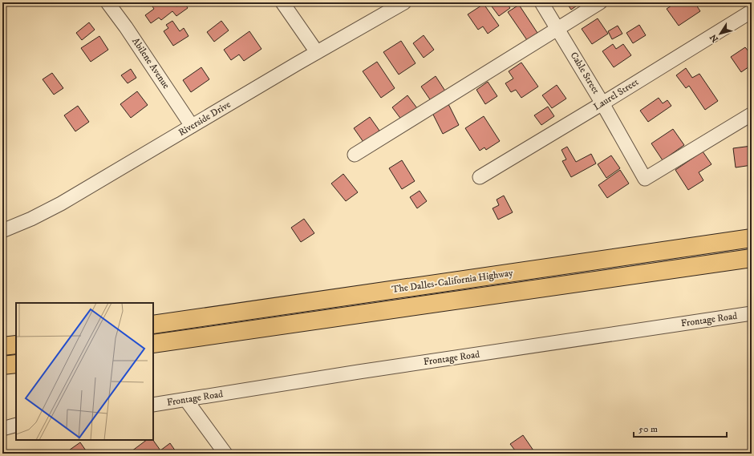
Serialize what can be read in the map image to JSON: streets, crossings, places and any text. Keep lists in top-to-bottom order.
{
  "streets": {
    "highway": ["The Dalles-California Highway"],
    "street": [
      "Abilene Avenue",
      "Cable Street",
      "Laurel Street",
      "Riverside Drive",
      "Frontage Road"
    ]
  },
  "crossings": [
    ["Abilene Avenue", "Riverside Drive"],
    ["Cable Street", "Laurel Street"]
  ],
  "scale_bar": "50 m",
  "north": "bottom left"
}
